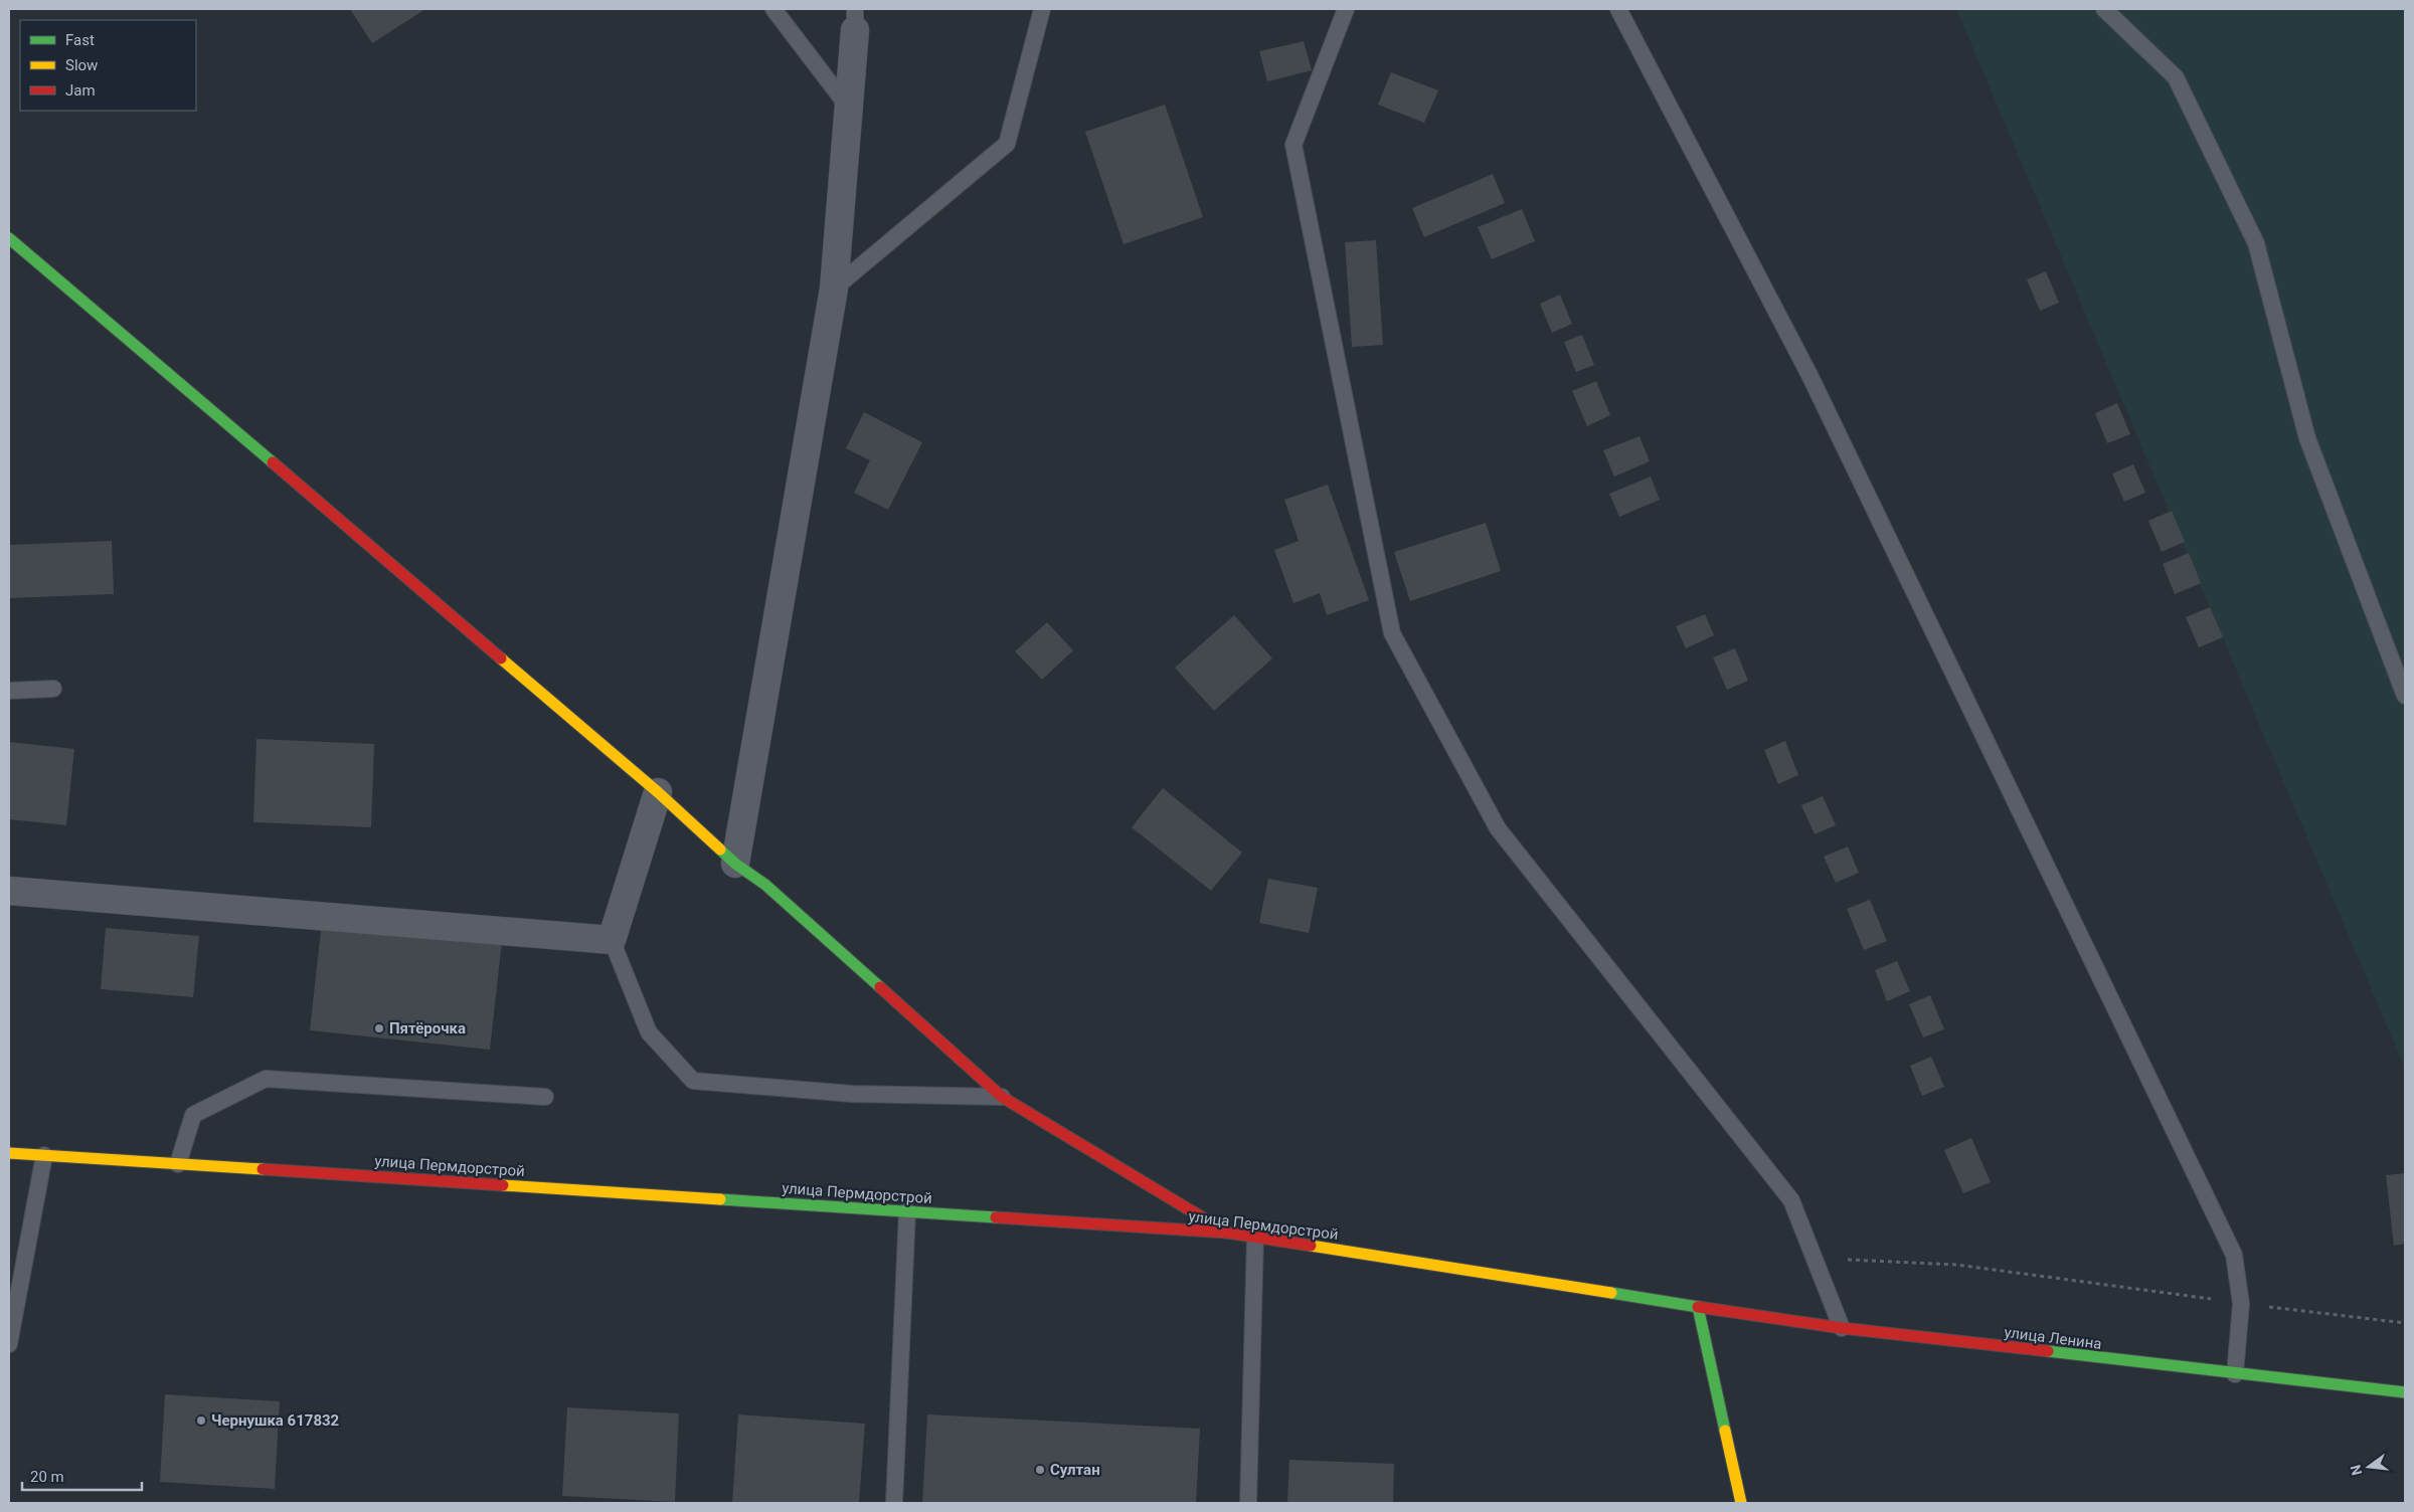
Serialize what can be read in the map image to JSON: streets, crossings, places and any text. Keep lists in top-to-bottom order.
{
  "streets": {
    "main road": ["улица Пермдорстрой", "улица Ленина"]
  },
  "crossings": [
    ["улица Пермдорстрой", "улица Ленина"]
  ],
  "places": ["Пятёрочка", "Чернушка 617832", "Султан"],
  "legend": ["Fast", "Slow", "Jam"],
  "scale_bar": "20 m",
  "north": "left"
}
